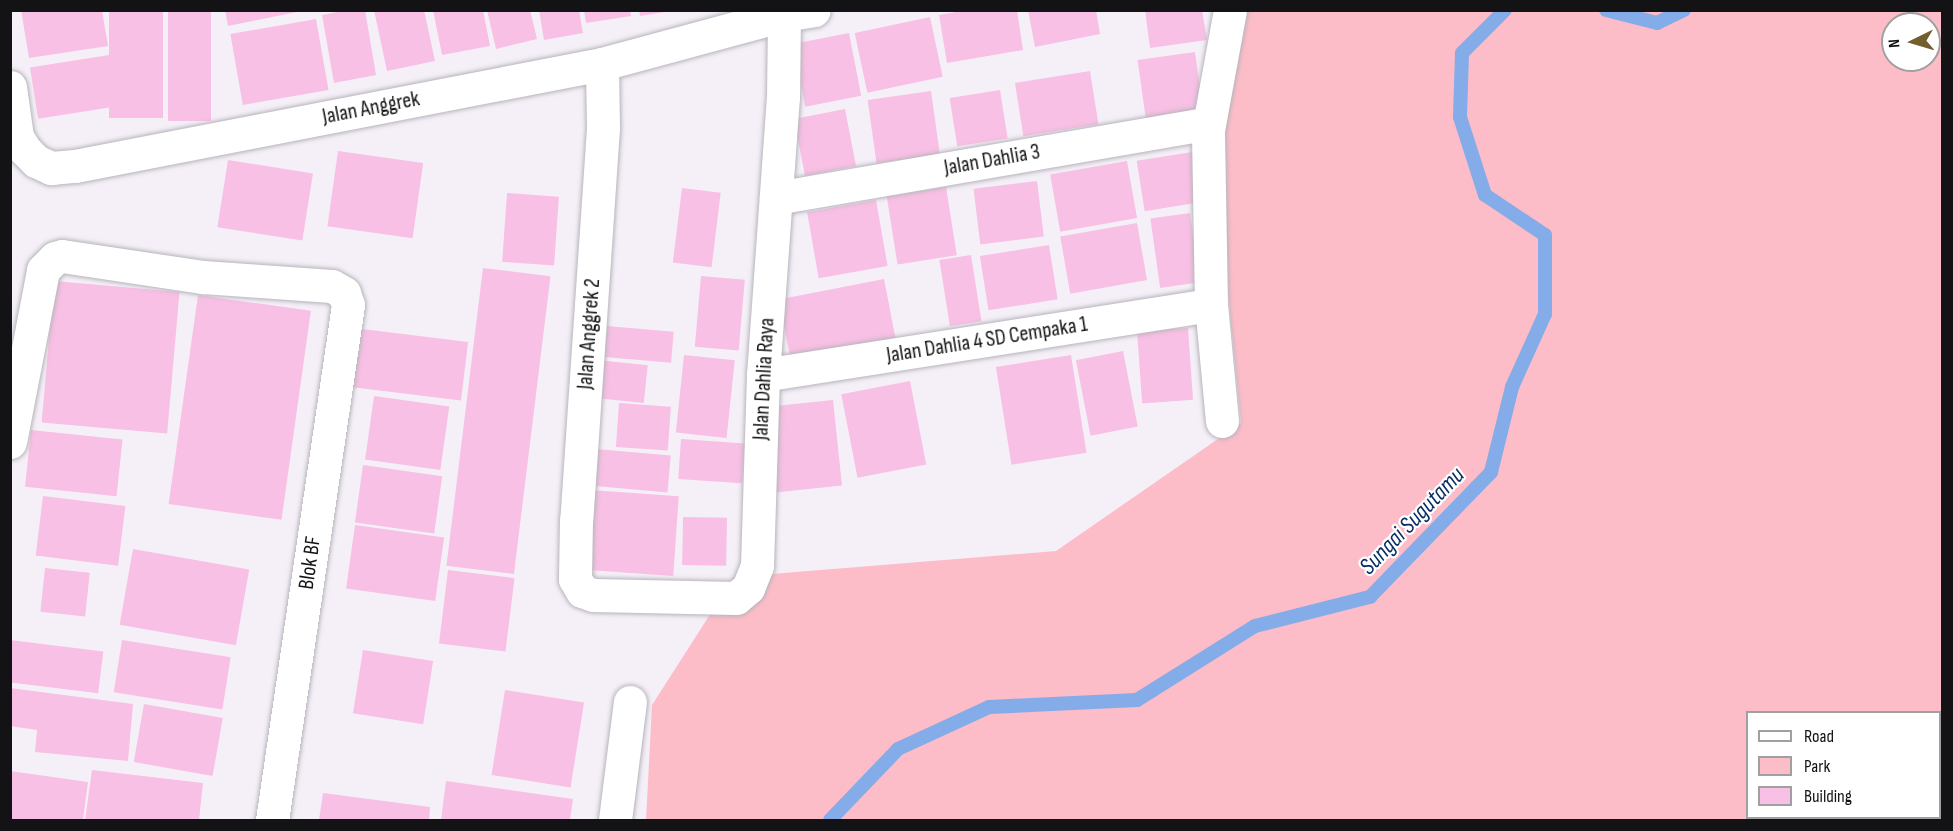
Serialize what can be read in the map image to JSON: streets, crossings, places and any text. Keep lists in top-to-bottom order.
{
  "streets": {
    "street": [
      "Jalan Anggrek",
      "Jalan Dahlia 3",
      "Jalan Anggrek 2",
      "Jalan Dahlia 4 SD Cempaka 1",
      "Jalan Dahlia Raya",
      "Blok BF"
    ]
  },
  "crossings": [
    ["Jalan Anggrek", "Jalan Anggrek 2"],
    ["Jalan Anggrek", "Jalan Dahlia Raya"],
    ["Jalan Dahlia 3", "Jalan Dahlia Raya"],
    ["Jalan Anggrek 2", "Jalan Dahlia Raya"],
    ["Jalan Dahlia 4 SD Cempaka 1", "Jalan Dahlia Raya"]
  ],
  "water": ["Sungai Sugutamu"],
  "legend": ["Road", "Park", "Building"],
  "north": "left"
}
